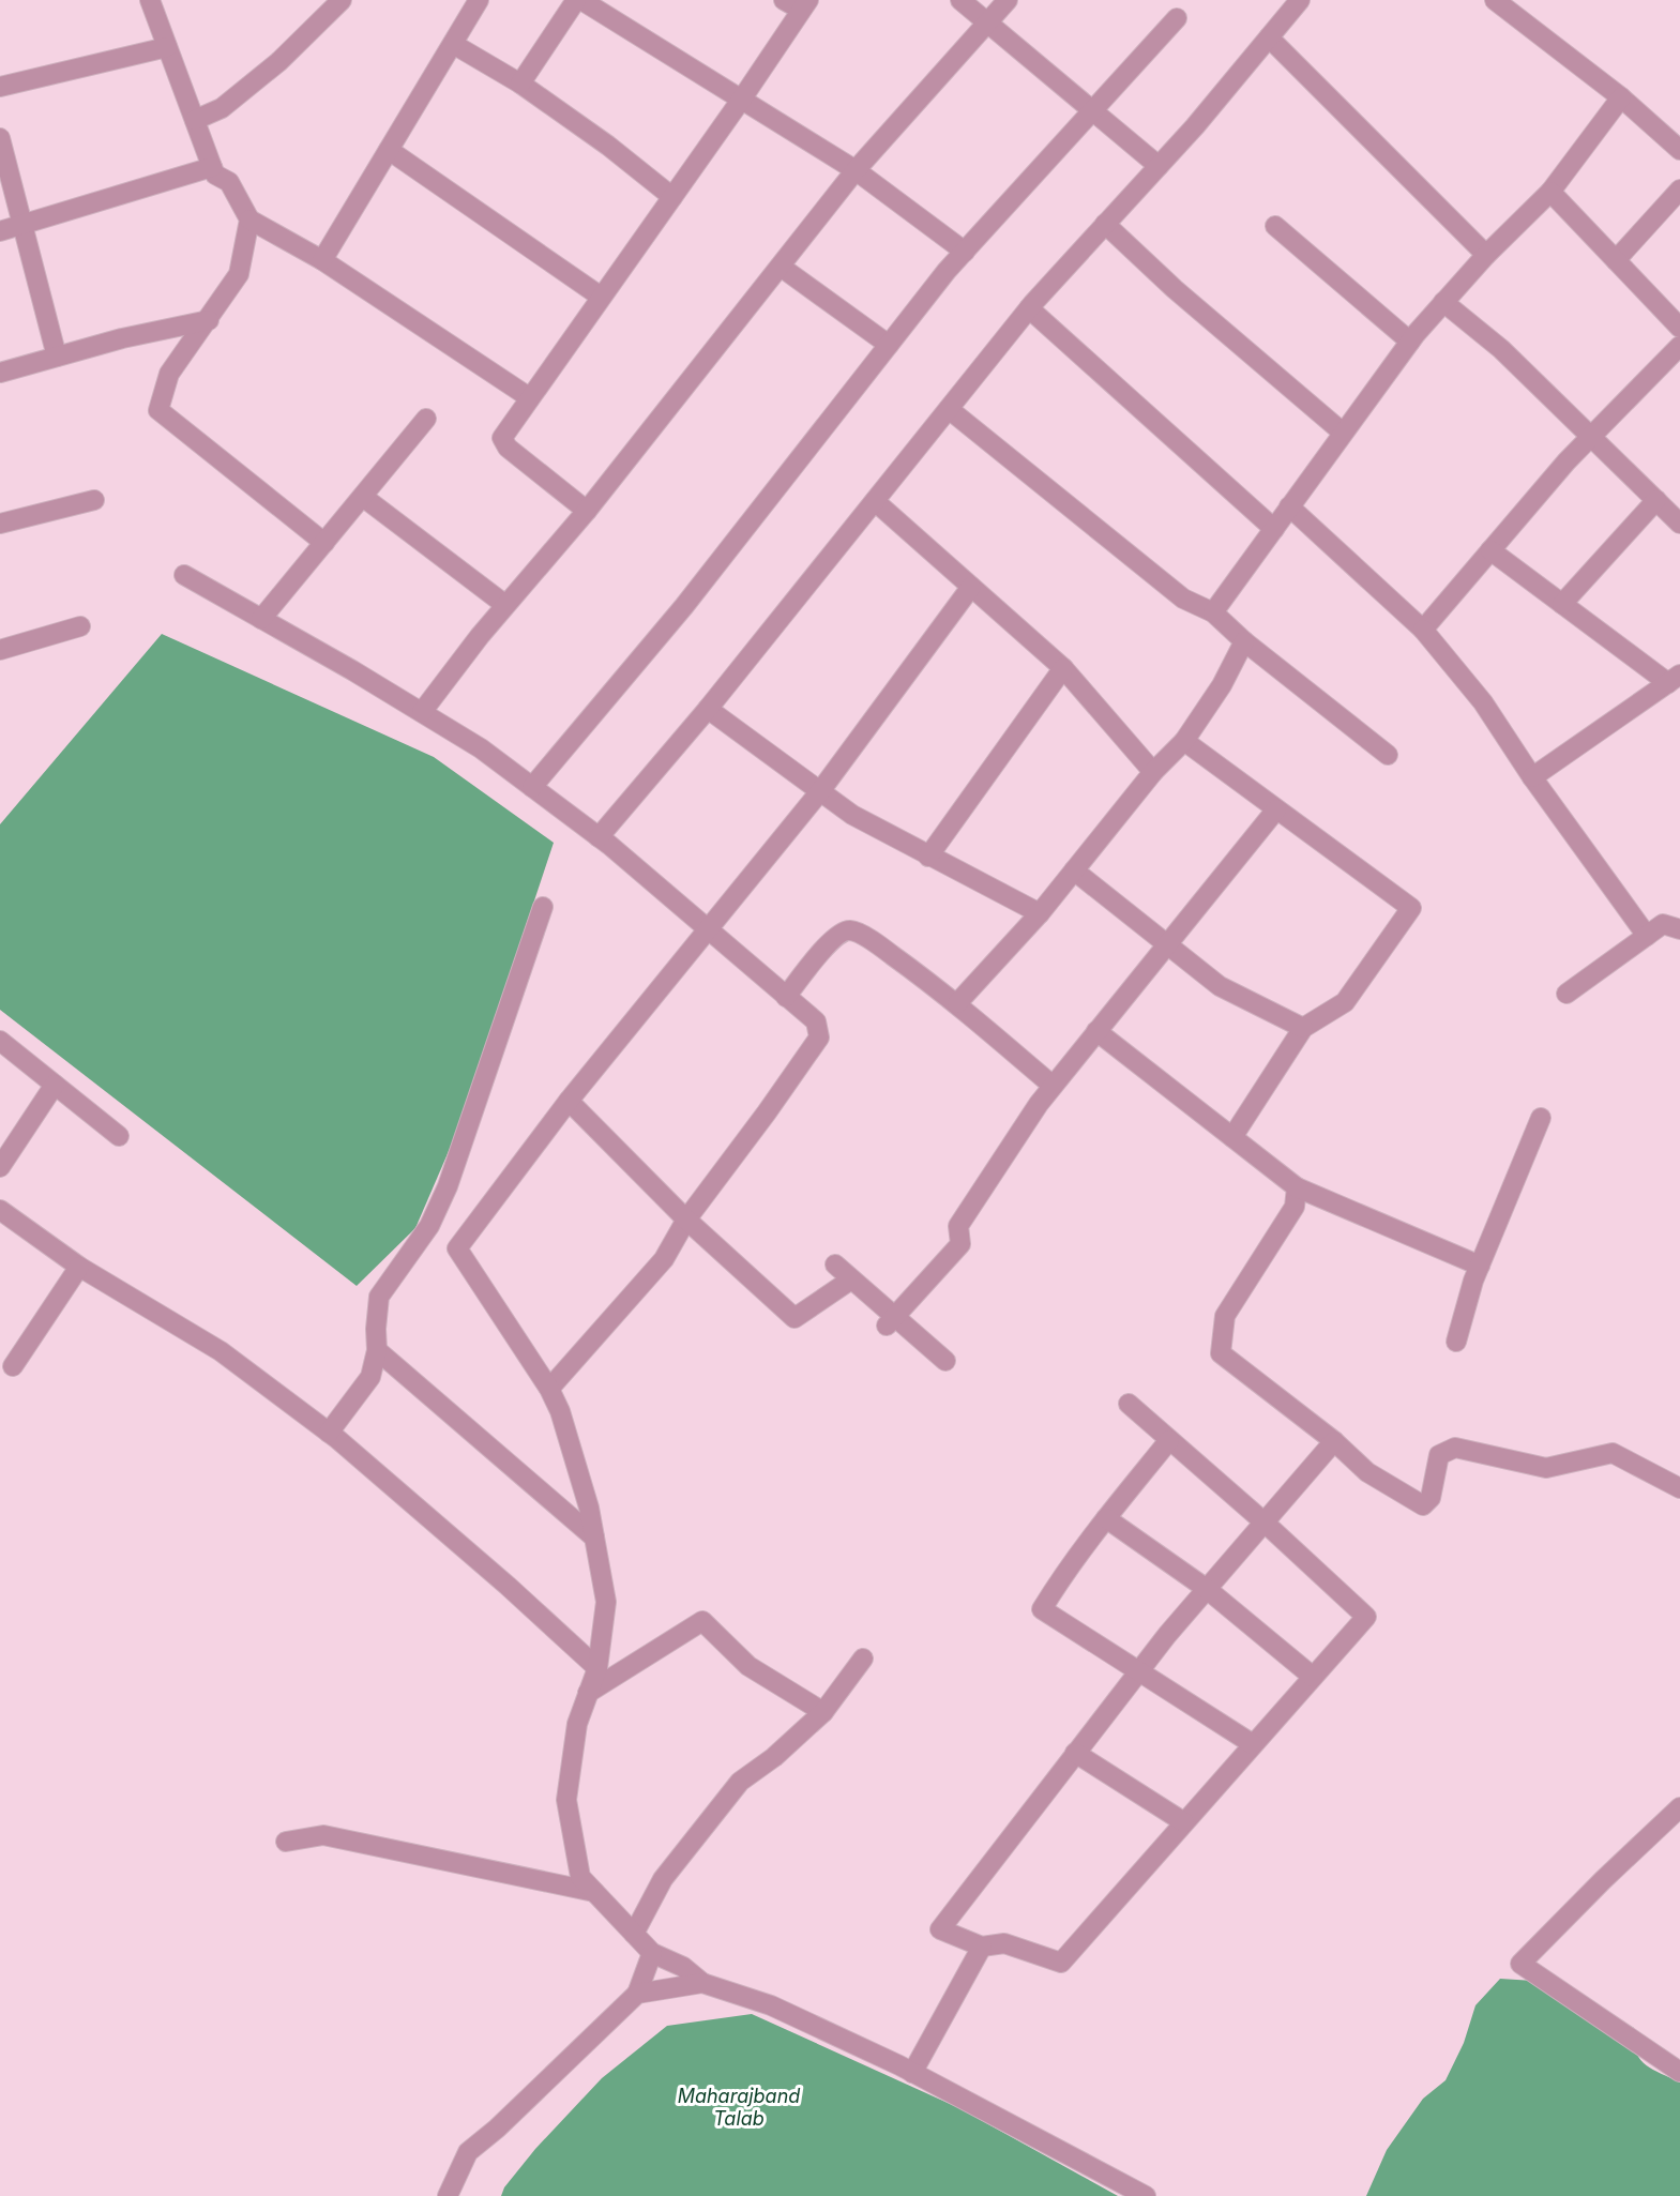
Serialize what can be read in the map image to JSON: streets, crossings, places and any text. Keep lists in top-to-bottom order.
{
  "water": ["Maharajband Talab"]
}
